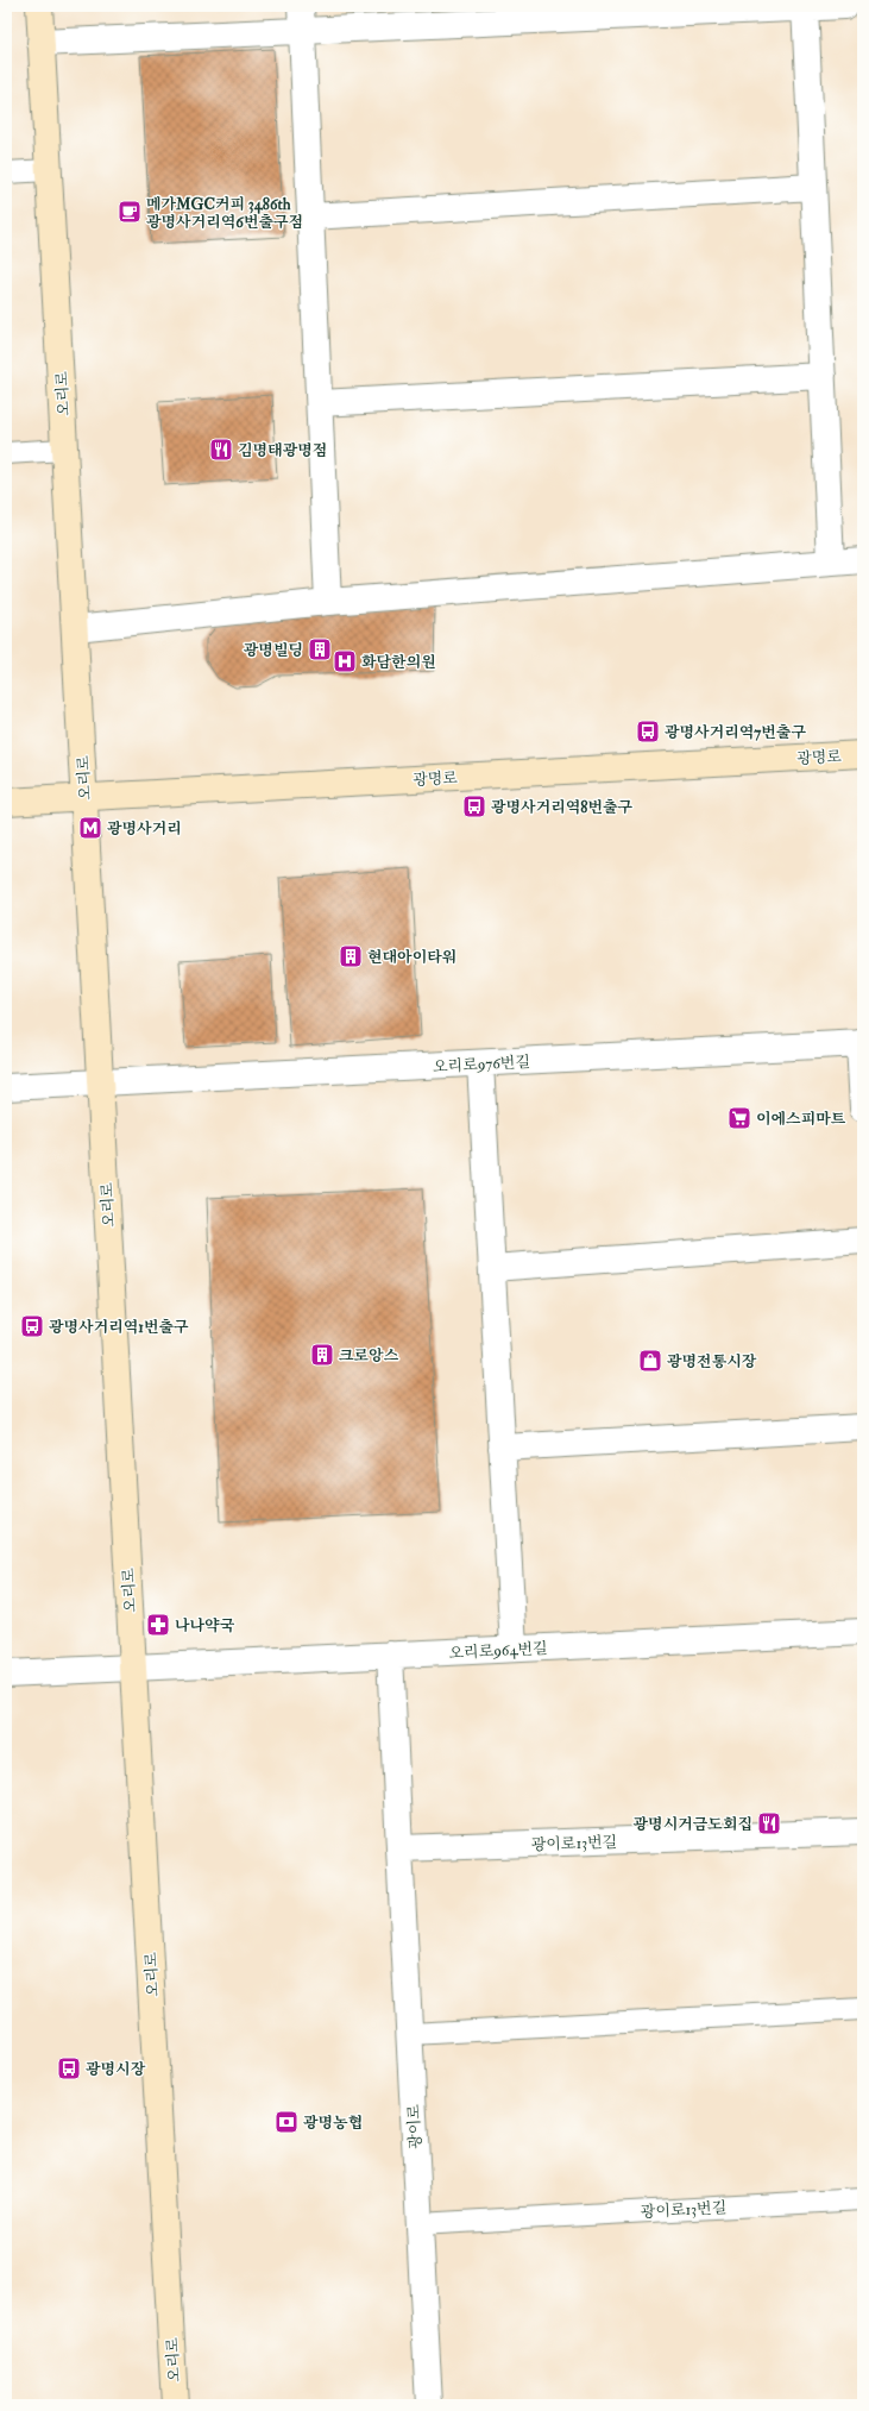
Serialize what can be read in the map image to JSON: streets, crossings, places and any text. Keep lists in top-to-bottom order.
{
  "streets": {
    "main road": ["오리로", "광명로"],
    "street": [
      "오리로976번길",
      "오리로964번길",
      "광이로13번길",
      "광이로"
    ]
  },
  "crossings": [
    ["오리로", "광명로"],
    ["오리로", "오리로976번길"],
    ["오리로", "오리로964번길"],
    ["오리로964번길", "광이로"],
    ["광이로13번길", "광이로"]
  ],
  "places": {
    "cafe": ["메가MGC커피 3486th 광명사거리역6번출구점"],
    "restaurant": ["김명태광명점", "광명시거금도회집"],
    "building": ["광명빌딩", "현대아이타워", "크로앙스"],
    "hospital": ["화담한의원"],
    "bus stop": [
      "광명사거리역7번출구",
      "광명사거리역8번출구",
      "광명사거리역1번출구",
      "광명시장"
    ],
    "metro station": ["광명사거리"],
    "supermarket": ["이에스피마트"],
    "shop": ["광명전통시장"],
    "pharmacy": ["나나약국"],
    "bank": ["광명농협"]
  }
}
